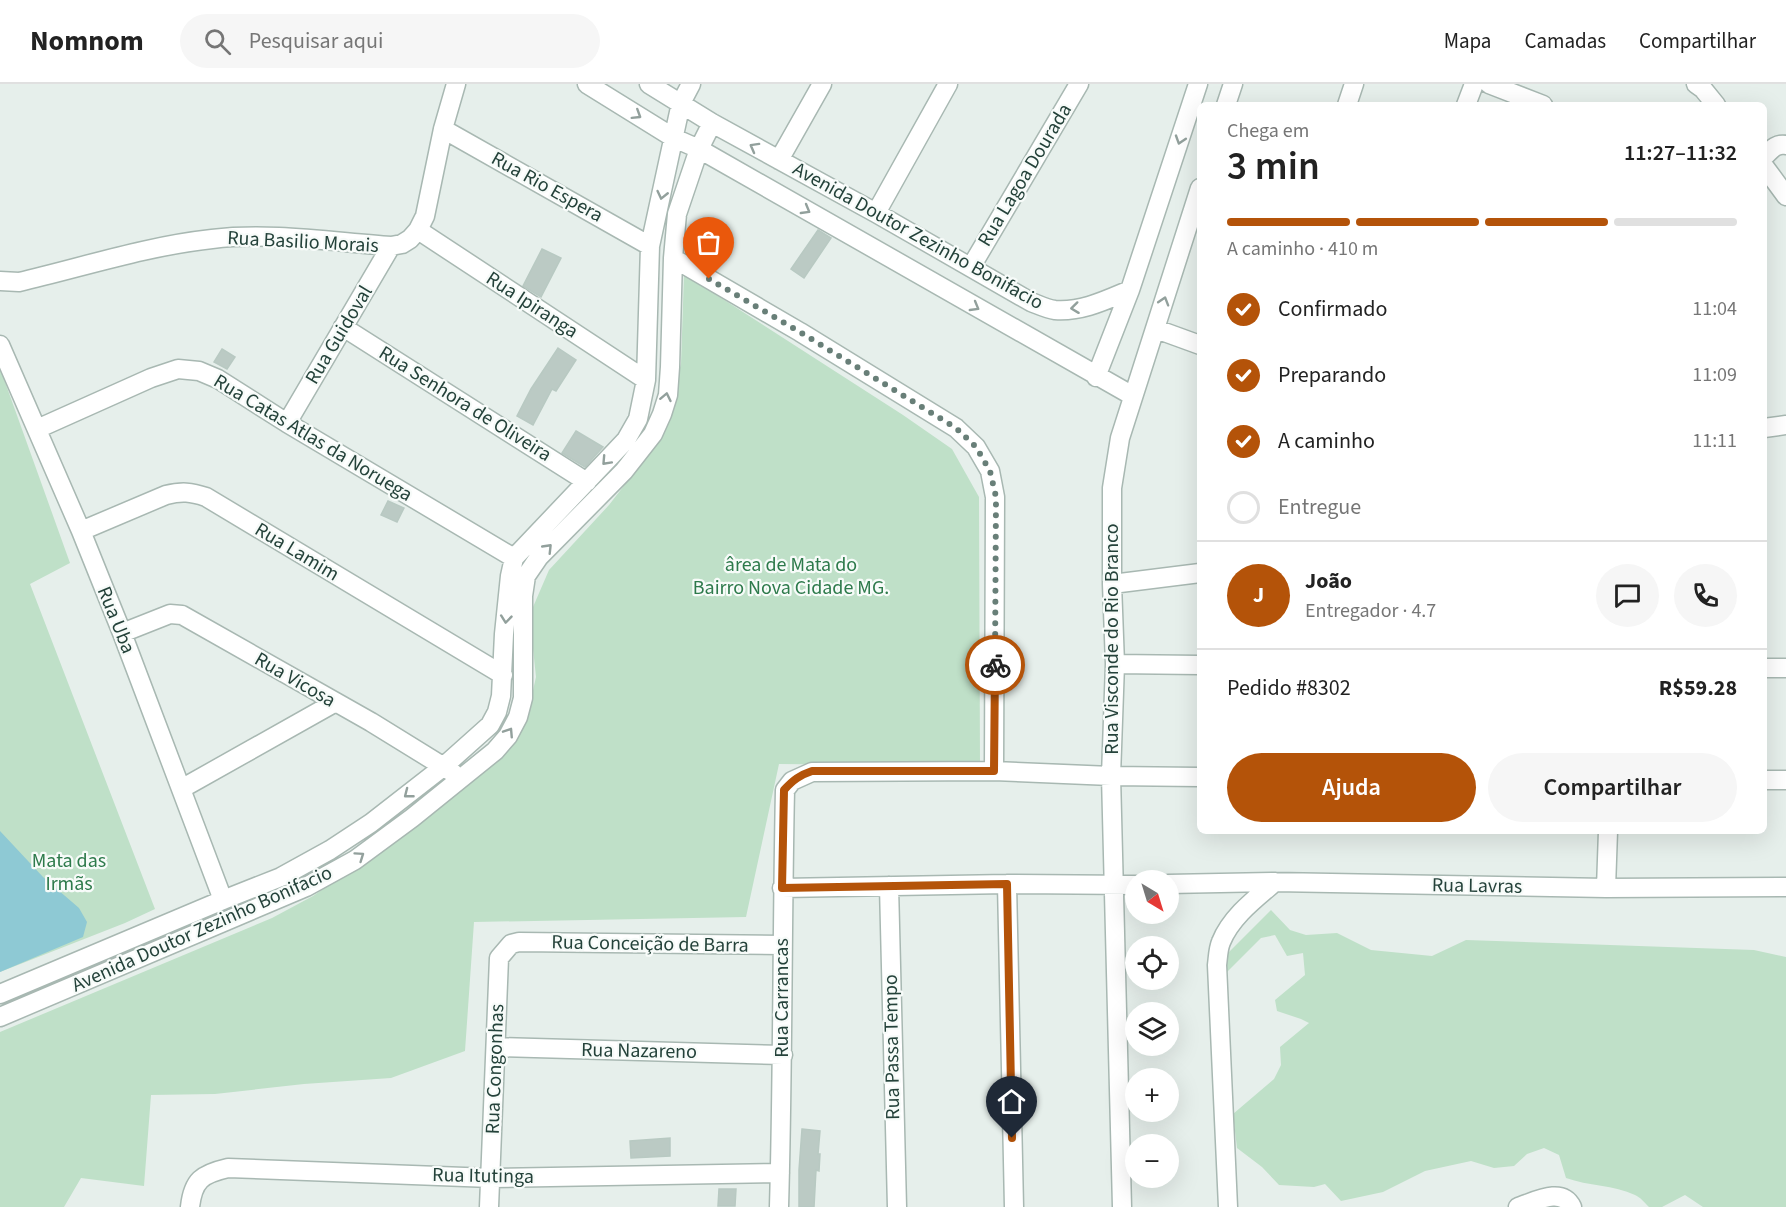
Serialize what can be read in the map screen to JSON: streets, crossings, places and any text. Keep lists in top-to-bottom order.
{
  "streets": {
    "street": [
      "Rua Lagoa Dourada",
      "Rua Rio Espera",
      "Avenida Doutor Zezinho Bonifacio",
      "Rua Basilio Morais",
      "Rua Ipiranga",
      "Rua Guidoval",
      "Rua Senhora de Oliveira",
      "Rua Catas Atlas da Noruega",
      "Rua Lamim",
      "Rua Uba",
      "Rua Visconde do Rio Branco",
      "Rua Vicosa",
      "Rua Lavras",
      "Rua Conceição de Barra",
      "Rua Carrancas",
      "Rua Passa Tempo",
      "Rua Nazareno",
      "Rua Congonhas",
      "Rua Itutinga"
    ]
  },
  "crossings": [
    ["Rua Lagoa Dourada", "Avenida Doutor Zezinho Bonifacio"],
    ["Avenida Doutor Zezinho Bonifacio", "Rua Catas Atlas da Noruega"],
    ["Avenida Doutor Zezinho Bonifacio", "Rua Lamim"],
    ["Avenida Doutor Zezinho Bonifacio", "Rua Uba"],
    ["Avenida Doutor Zezinho Bonifacio", "Rua Visconde do Rio Branco"],
    ["Avenida Doutor Zezinho Bonifacio", "Rua Vicosa"],
    ["Rua Basilio Morais", "Rua Ipiranga"],
    ["Rua Basilio Morais", "Rua Guidoval"],
    ["Rua Guidoval", "Rua Senhora de Oliveira"],
    ["Rua Guidoval", "Rua Catas Atlas da Noruega"],
    ["Rua Catas Atlas da Noruega", "Rua Uba"],
    ["Rua Lamim", "Rua Uba"],
    ["Rua Uba", "Rua Vicosa"],
    ["Rua Conceição de Barra", "Rua Carrancas"],
    ["Rua Conceição de Barra", "Rua Congonhas"],
    ["Rua Carrancas", "Rua Nazareno"],
    ["Rua Carrancas", "Rua Itutinga"],
    ["Rua Nazareno", "Rua Congonhas"],
    ["Rua Congonhas", "Rua Itutinga"]
  ],
  "parks": ["ârea de Mata do Bairro Nova Cidade MG.", "Mata das Irmãs"],
  "north": "bottom right",
  "page": {
    "header": "Nomnom",
    "search": "Pesquisar aqui",
    "nav": ["Mapa", "Camadas", "Compartilhar"],
    "heading": ["3 min", "Chega em", "11:27–11:32"],
    "panel": [
      "João",
      "Entregador · 4.7",
      "Pedido #8302",
      "R$59.28"
    ],
    "bar": "A caminho · 410 m",
    "list": [
      ["Confirmado", "11:04"],
      ["Preparando", "11:09"],
      ["A caminho", "11:11"],
      "Entregue"
    ],
    "round": "J",
    "buttons": ["Ajuda", "Compartilhar"],
    "map_buttons": ["+", "−"]
  }
}
